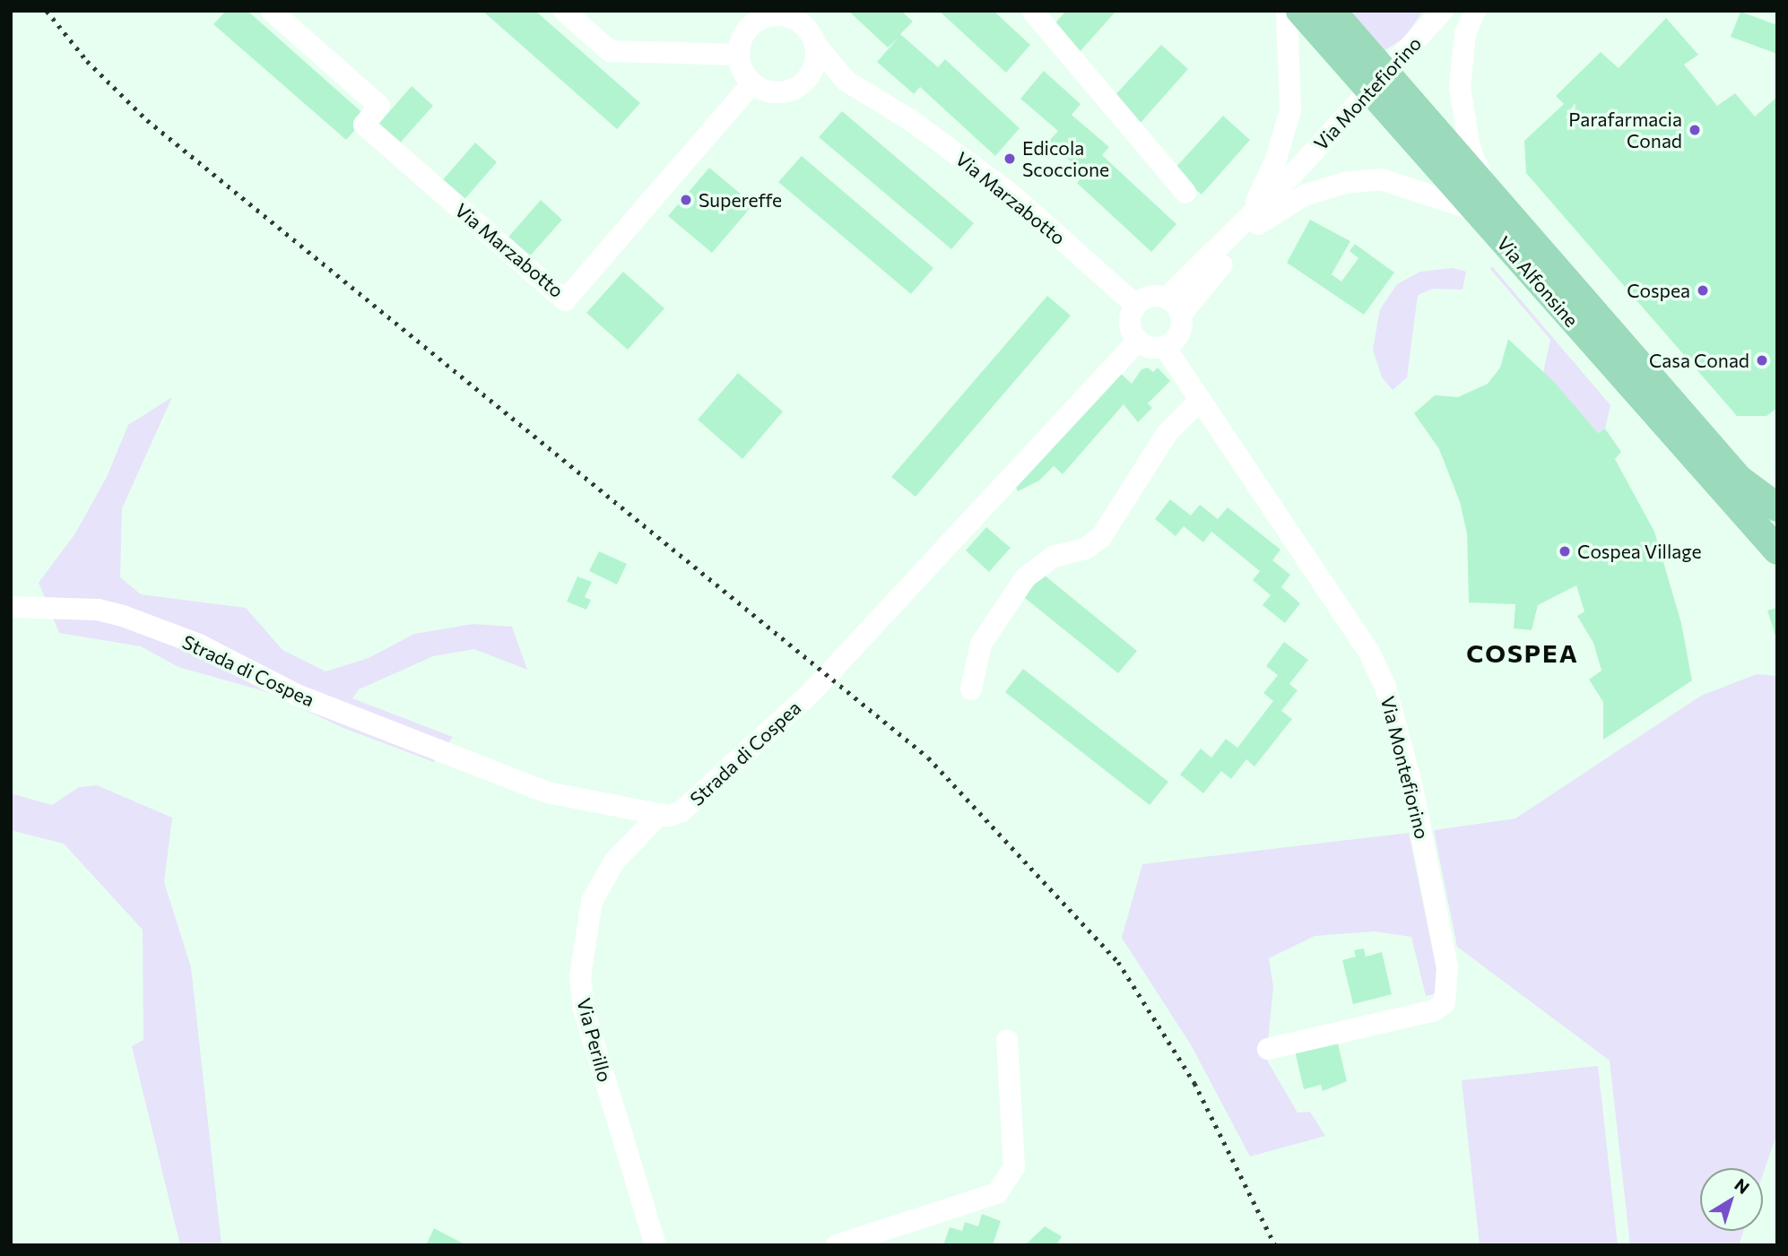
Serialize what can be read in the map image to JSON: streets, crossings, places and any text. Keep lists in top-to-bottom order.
{
  "streets": {
    "main road": ["Via Alfonsine"],
    "street": [
      "Via Montefiorino",
      "Via Marzabotto",
      "Strada di Cospea",
      "Via Perillo"
    ]
  },
  "crossings": [
    ["Via Montefiorino", "Via Marzabotto"],
    ["Via Montefiorino", "Strada di Cospea"],
    ["Via Marzabotto", "Strada di Cospea"],
    ["Strada di Cospea", "Via Perillo"]
  ],
  "districts": ["COSPEA"],
  "places": [
    "Parafarmacia Conad",
    "Edicola Scoccione",
    "Supereffe",
    "Cospea",
    "Casa Conad",
    "Cospea Village"
  ],
  "north": "top right"
}
